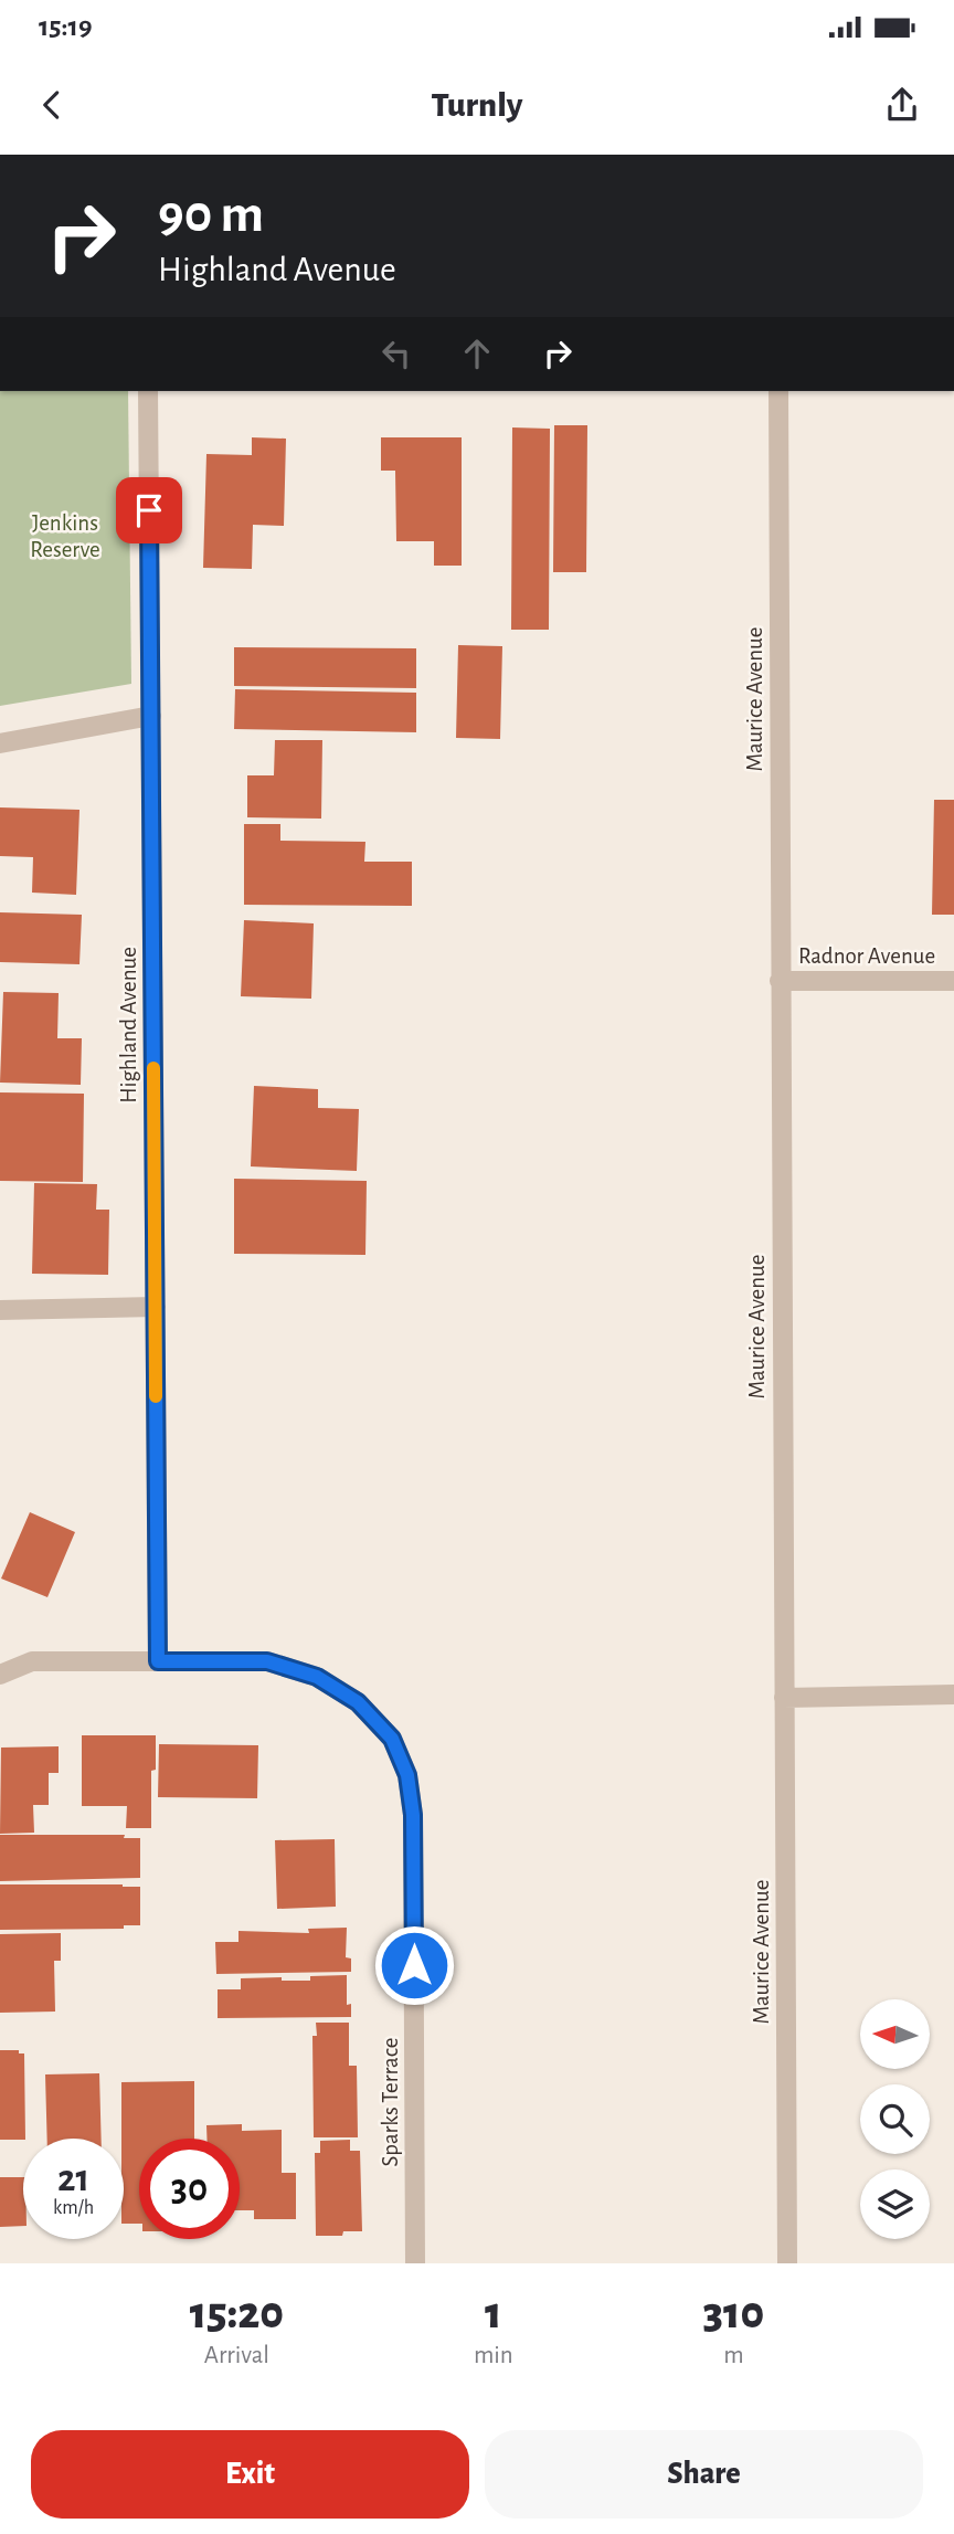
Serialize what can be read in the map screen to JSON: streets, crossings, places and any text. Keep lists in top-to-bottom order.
{
  "streets": {
    "street": [
      "Maurice Avenue",
      "Radnor Avenue",
      "Highland Avenue",
      "Sparks Terrace"
    ]
  },
  "crossings": [
    ["Maurice Avenue", "Radnor Avenue"],
    ["Highland Avenue", "Sparks Terrace"]
  ],
  "parks": ["Jenkins Reserve"],
  "north": "left",
  "page": {
    "status": "15:19",
    "header": "Turnly",
    "turn": ["90 m", "Highland Avenue"],
    "speed": "21 km/h",
    "limit": "30",
    "eta": [
      "15:20",
      "Arrival",
      "1",
      "min",
      "310",
      "m"
    ],
    "buttons": ["Exit", "Share"]
  }
}
